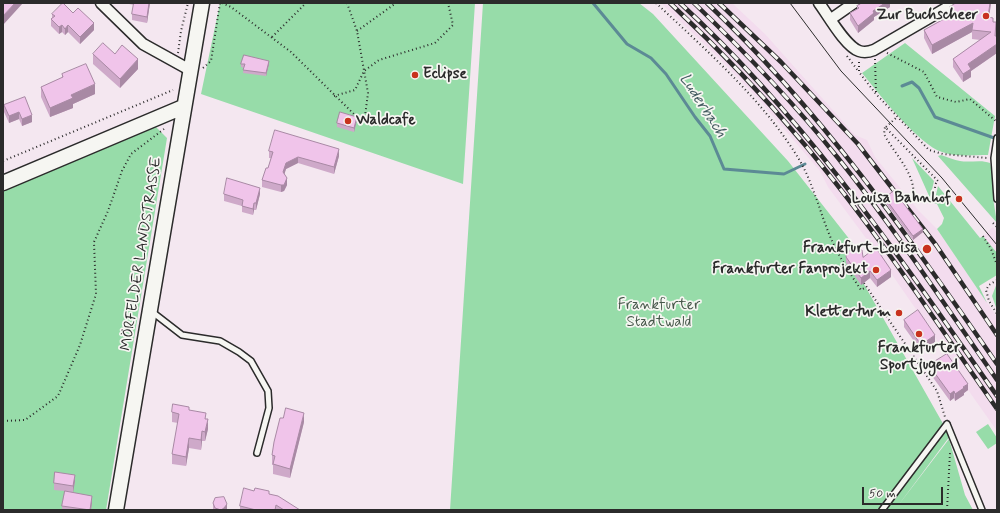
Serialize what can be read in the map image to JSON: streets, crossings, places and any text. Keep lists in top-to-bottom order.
{
  "streets": {
    "main road": ["MÖRFELDER LANDSTRASSE"]
  },
  "water": ["Luderbach"],
  "parks": ["Frankfurter Stadtwald"],
  "places": [
    "Zur Buchscheer",
    "Eclipse",
    "Waldcafe",
    "Louisa Bahnhof",
    "Frankfurt-Louisa",
    "Frankfurter Fanprojekt",
    "Kletterturm",
    "Frankfurter Sportjugend"
  ],
  "scale_bar": "50 m"
}
